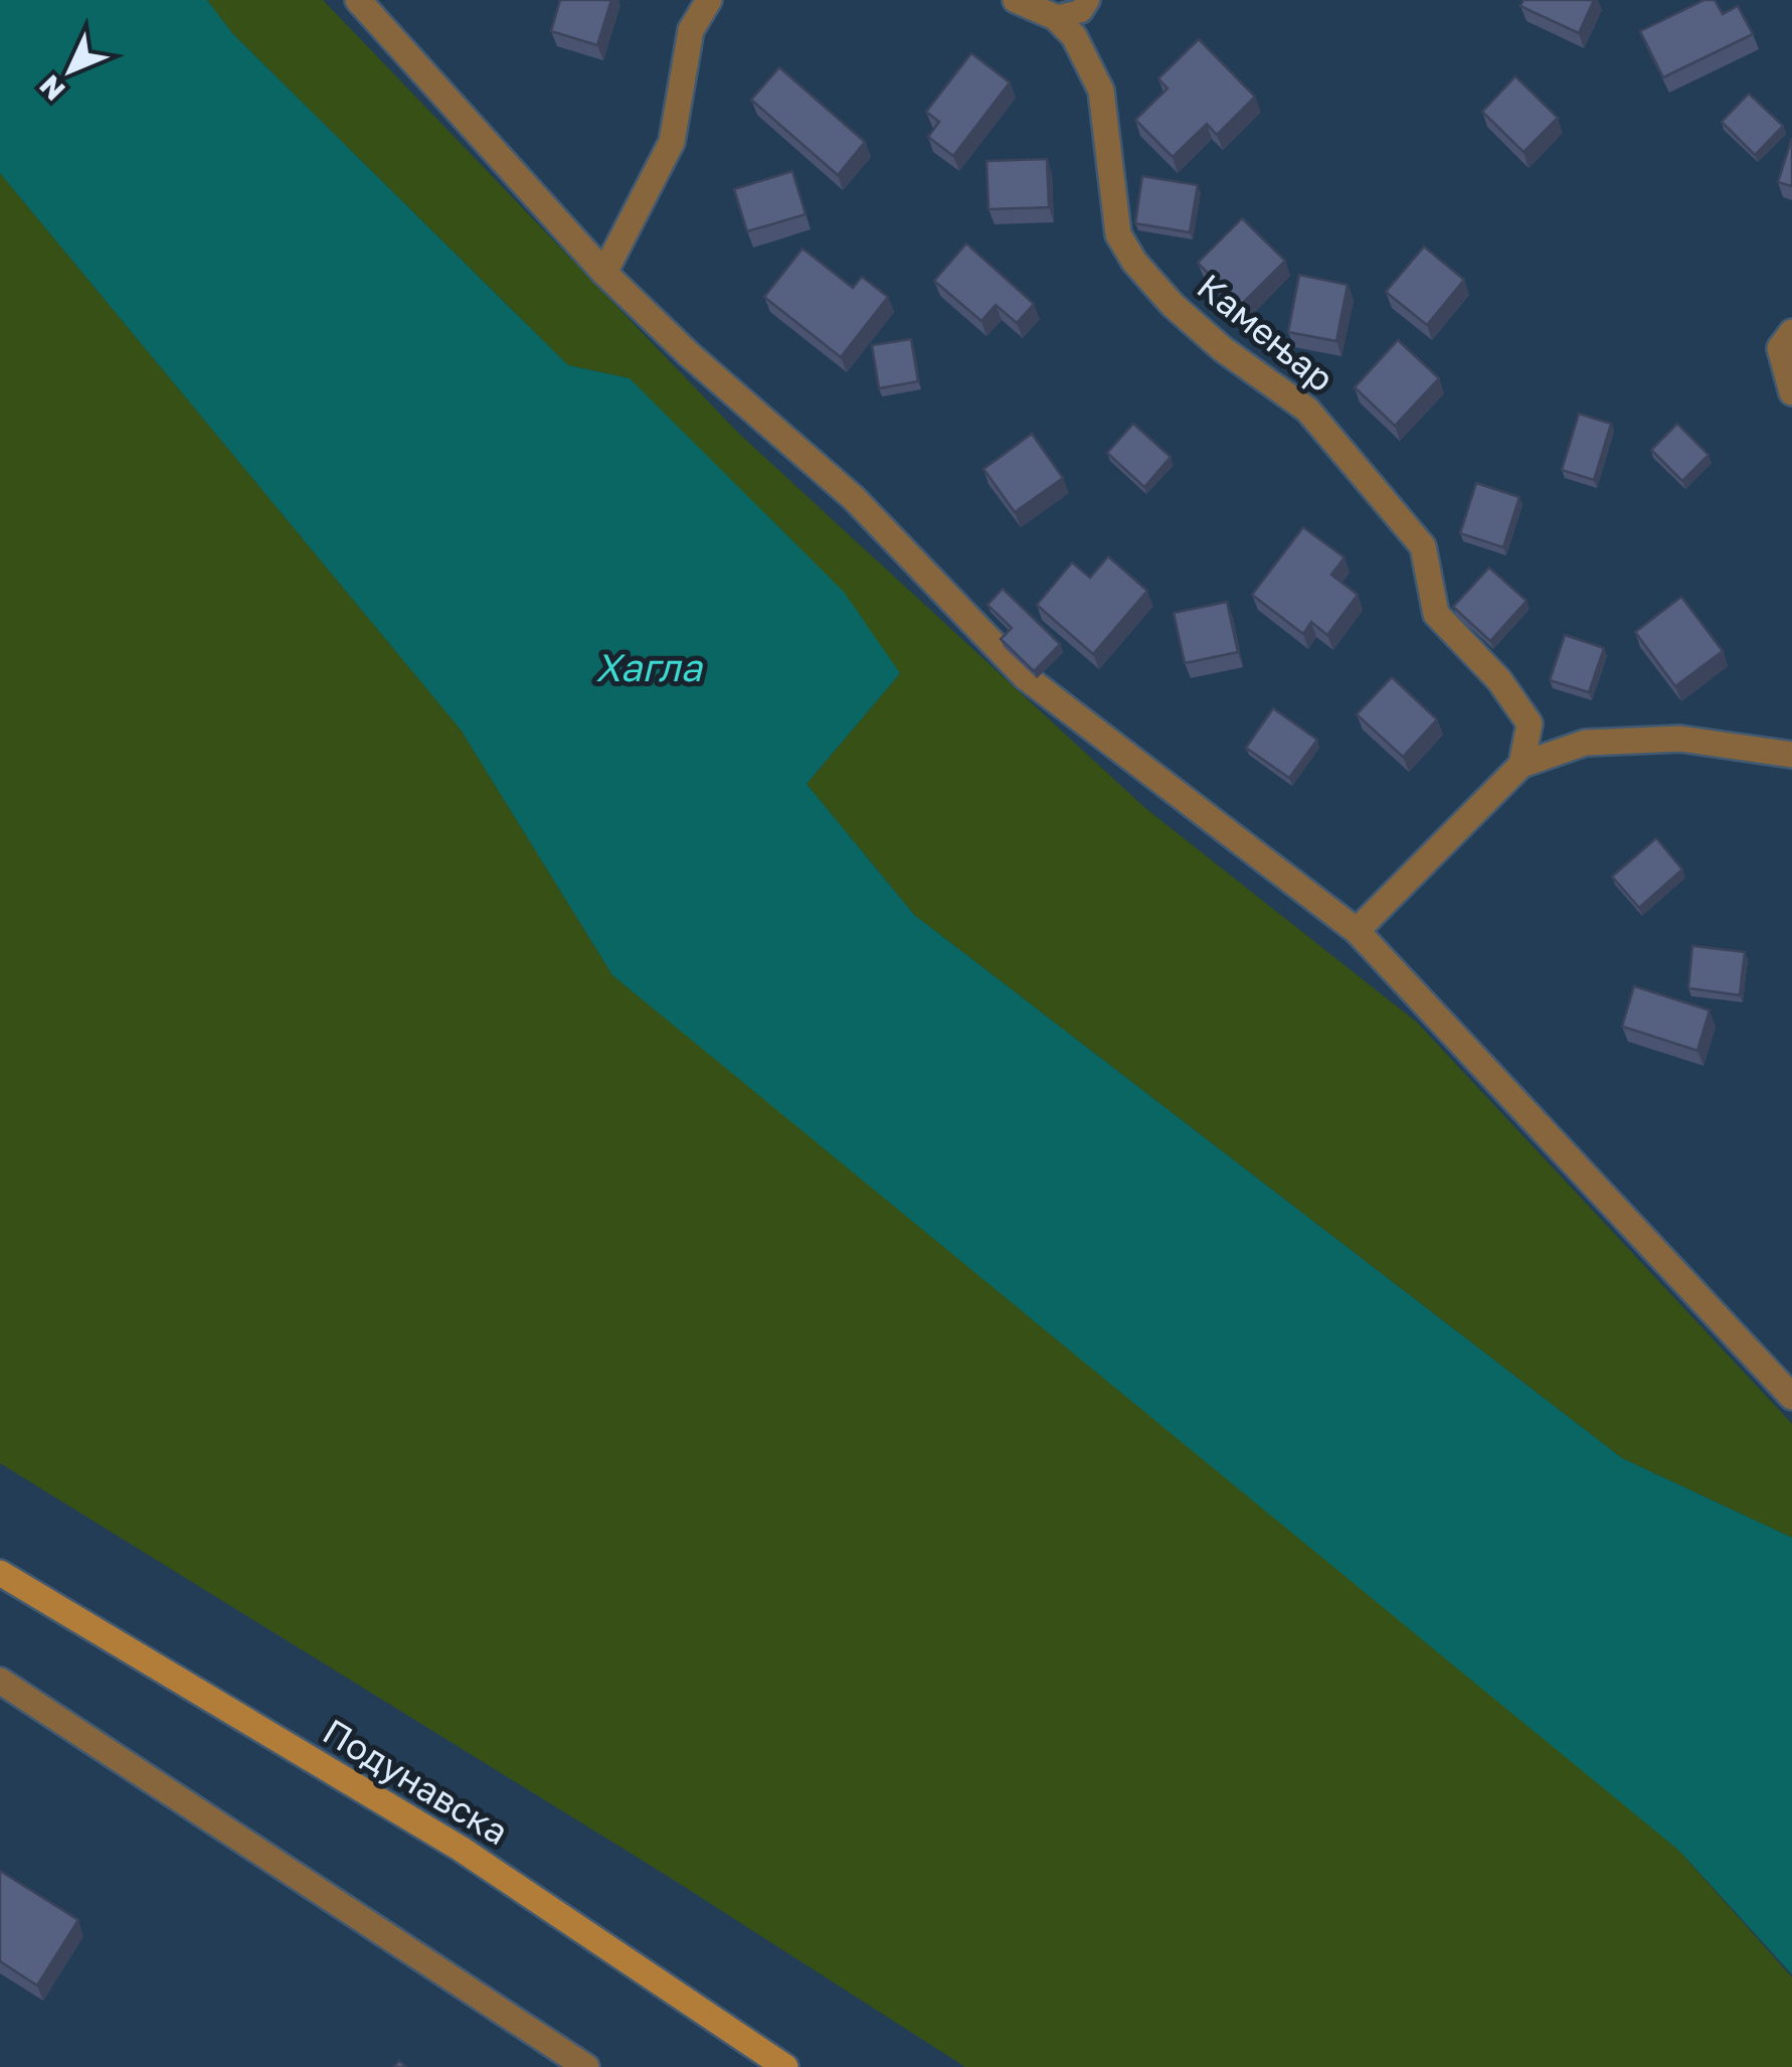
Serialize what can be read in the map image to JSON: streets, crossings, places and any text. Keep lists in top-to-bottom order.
{
  "streets": {
    "street": ["Камењар", "Подунавска"]
  },
  "water": ["Хагла"],
  "north": "bottom left"
}
